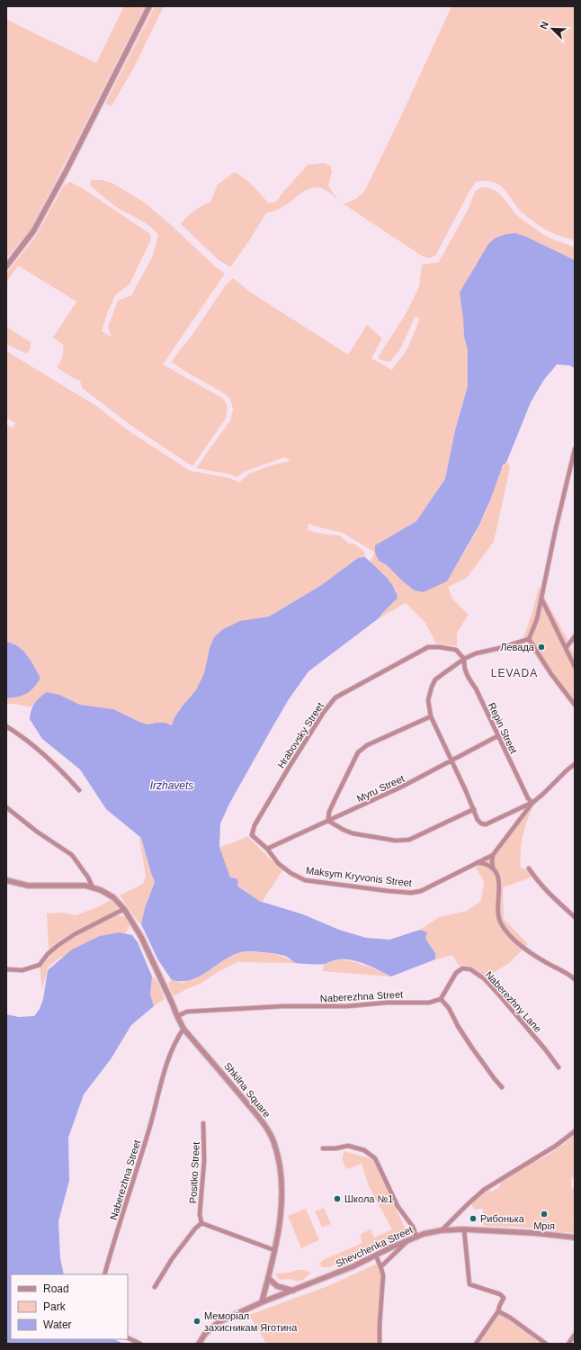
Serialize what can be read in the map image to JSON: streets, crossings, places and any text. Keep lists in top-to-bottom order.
{
  "streets": {
    "street": [
      "Repin Street",
      "Hrabovsky Street",
      "Myru Street",
      "Maksym Kryvonis Street",
      "Naberezhna Street",
      "Naberezhny Lane",
      "Shkilna Square",
      "Positko Street",
      "Shevchenka Street"
    ]
  },
  "crossings": [
    ["Repin Street", "Hrabovsky Street"],
    ["Repin Street", "Myru Street"],
    ["Repin Street", "Maksym Kryvonis Street"],
    ["Hrabovsky Street", "Myru Street"],
    ["Hrabovsky Street", "Maksym Kryvonis Street"],
    ["Myru Street", "Maksym Kryvonis Street"],
    ["Naberezhna Street", "Naberezhny Lane"],
    ["Naberezhna Street", "Shkilna Square"],
    ["Shkilna Square", "Shevchenka Street"]
  ],
  "districts": ["LEVADA"],
  "water": ["Irzhavets"],
  "places": [
    "Левада",
    "Школа №1",
    "Мрія",
    "Рибонька",
    "Меморіал захисникам Яготина"
  ],
  "legend": ["Road", "Park", "Water"],
  "north": "top left"
}
